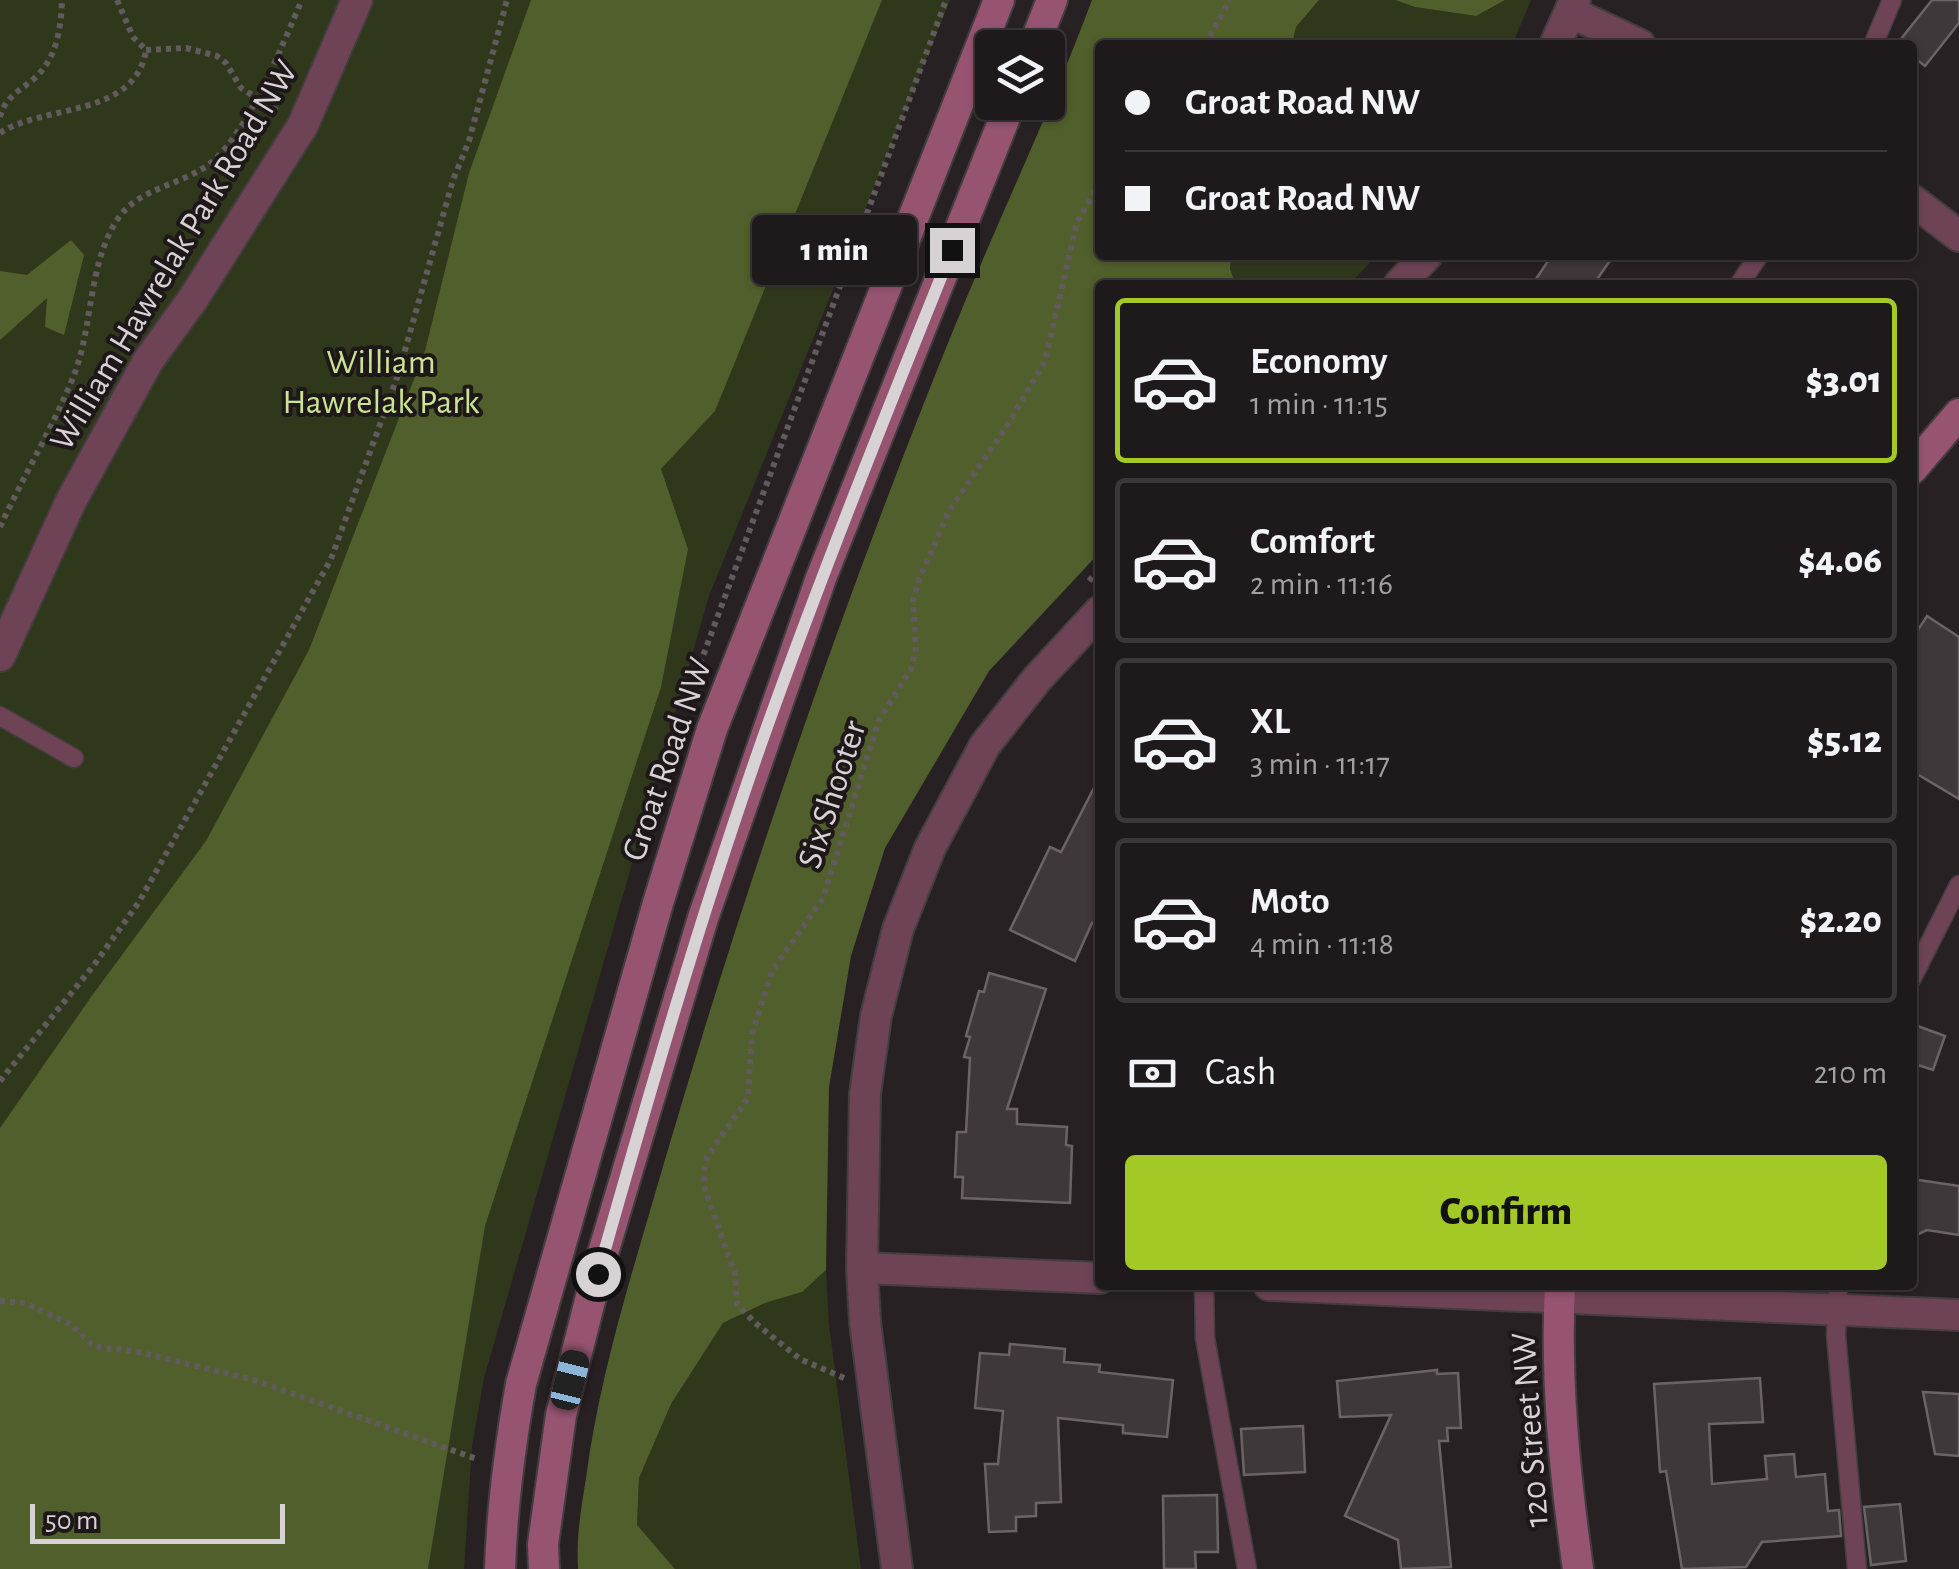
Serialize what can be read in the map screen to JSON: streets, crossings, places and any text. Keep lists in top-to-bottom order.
{
  "streets": {
    "main road": ["Groat Road NW", "120 Street NW"],
    "street": ["William Hawrelak Park Road NW"],
    "path": ["Six Shooter"]
  },
  "parks": ["William Hawrelak Park"],
  "scale_bar": "50 m",
  "page": {
    "banner": ["Groat Road NW", "Groat Road NW"],
    "bubble": "1 min",
    "list": [
      {
        "name": "Economy",
        "note": "1 min · 11:15",
        "value": "$3.01"
      },
      {
        "name": "Comfort",
        "note": "2 min · 11:16",
        "value": "$4.06"
      },
      {
        "name": "XL",
        "note": "3 min · 11:17",
        "value": "$5.12"
      },
      {
        "name": "Moto",
        "note": "4 min · 11:18",
        "value": "$2.20"
      }
    ],
    "pay": ["Cash", "210 m"],
    "buttons": "Confirm",
    "scale": "50 m"
  }
}
